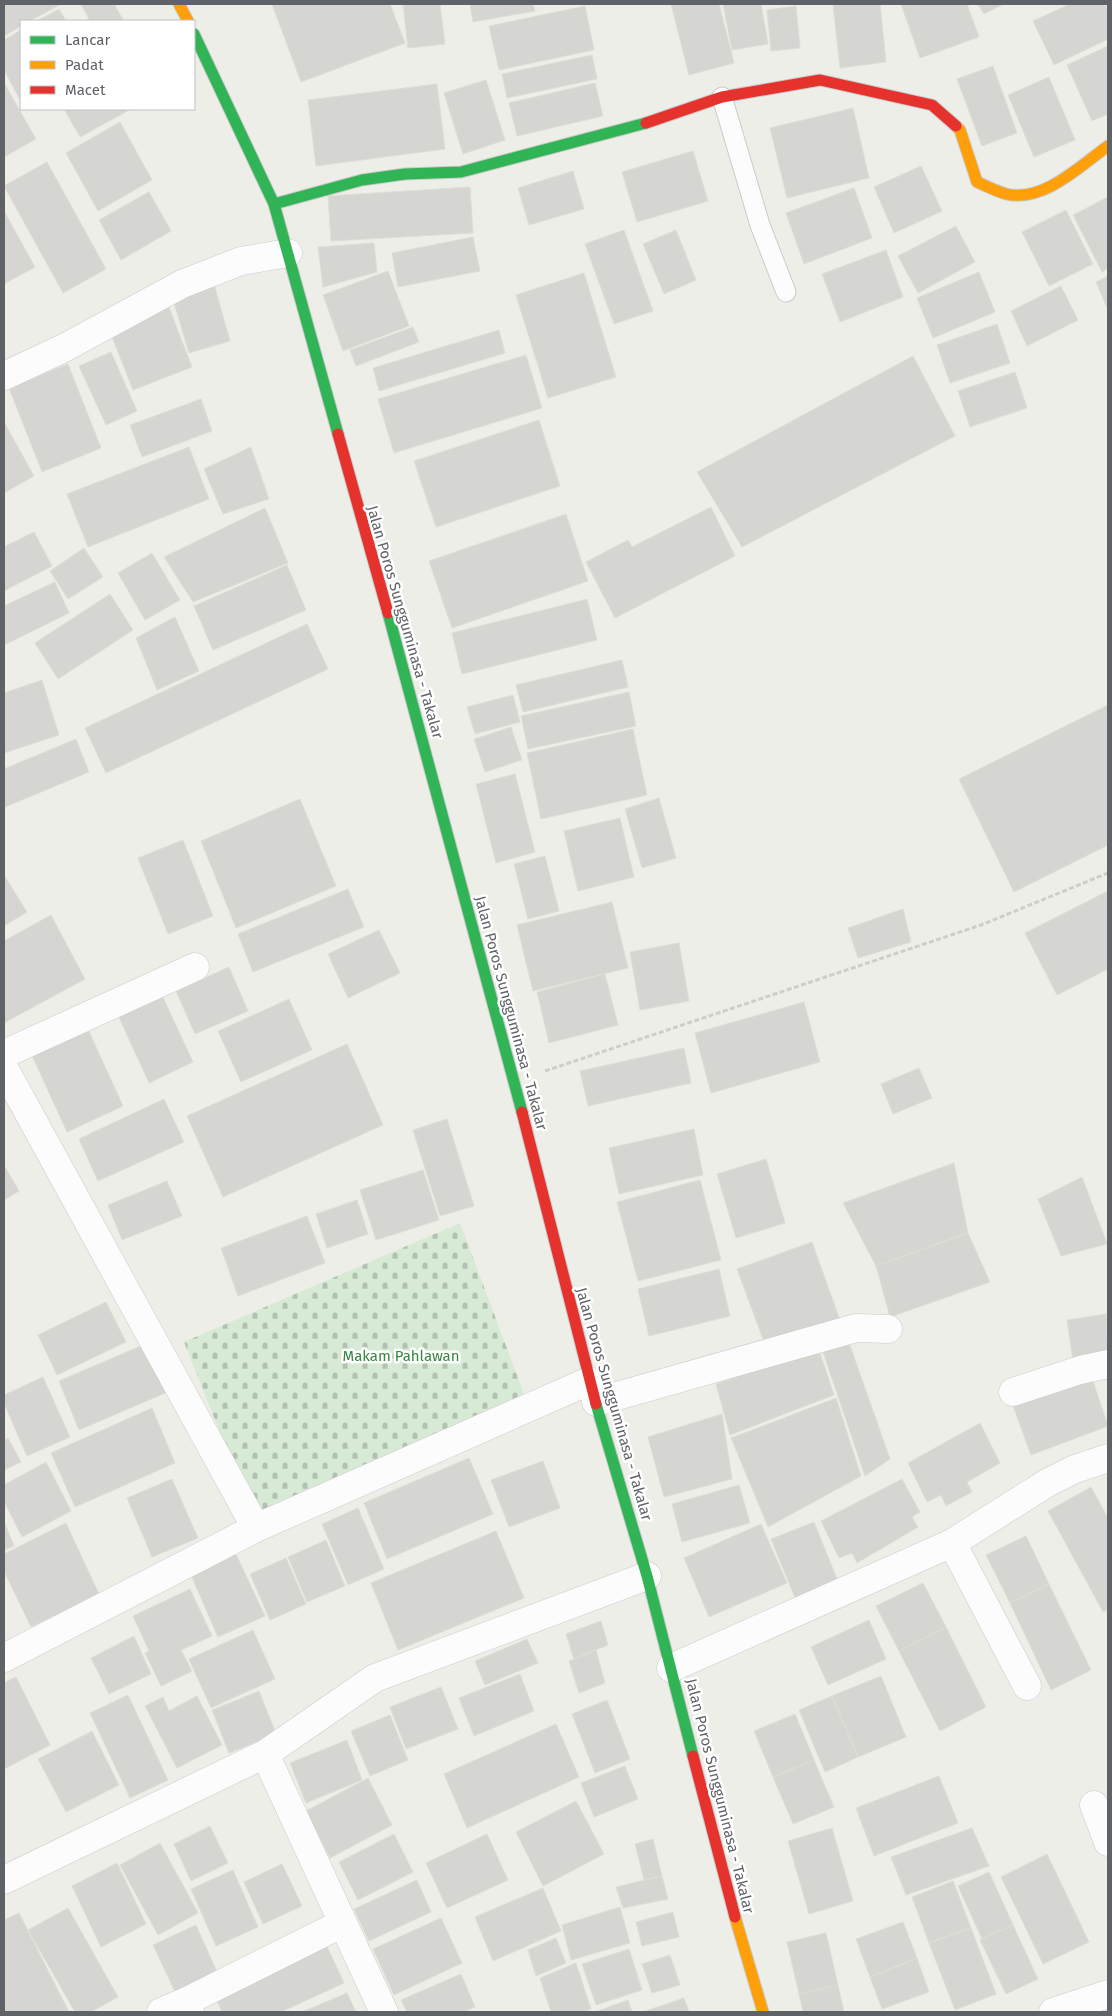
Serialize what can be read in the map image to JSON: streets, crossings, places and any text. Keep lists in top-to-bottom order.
{
  "streets": {
    "main road": ["Jalan Poros Sungguminasa - Takalar"]
  },
  "parks": ["Makam Pahlawan"],
  "legend": ["Lancar", "Padat", "Macet"]
}
